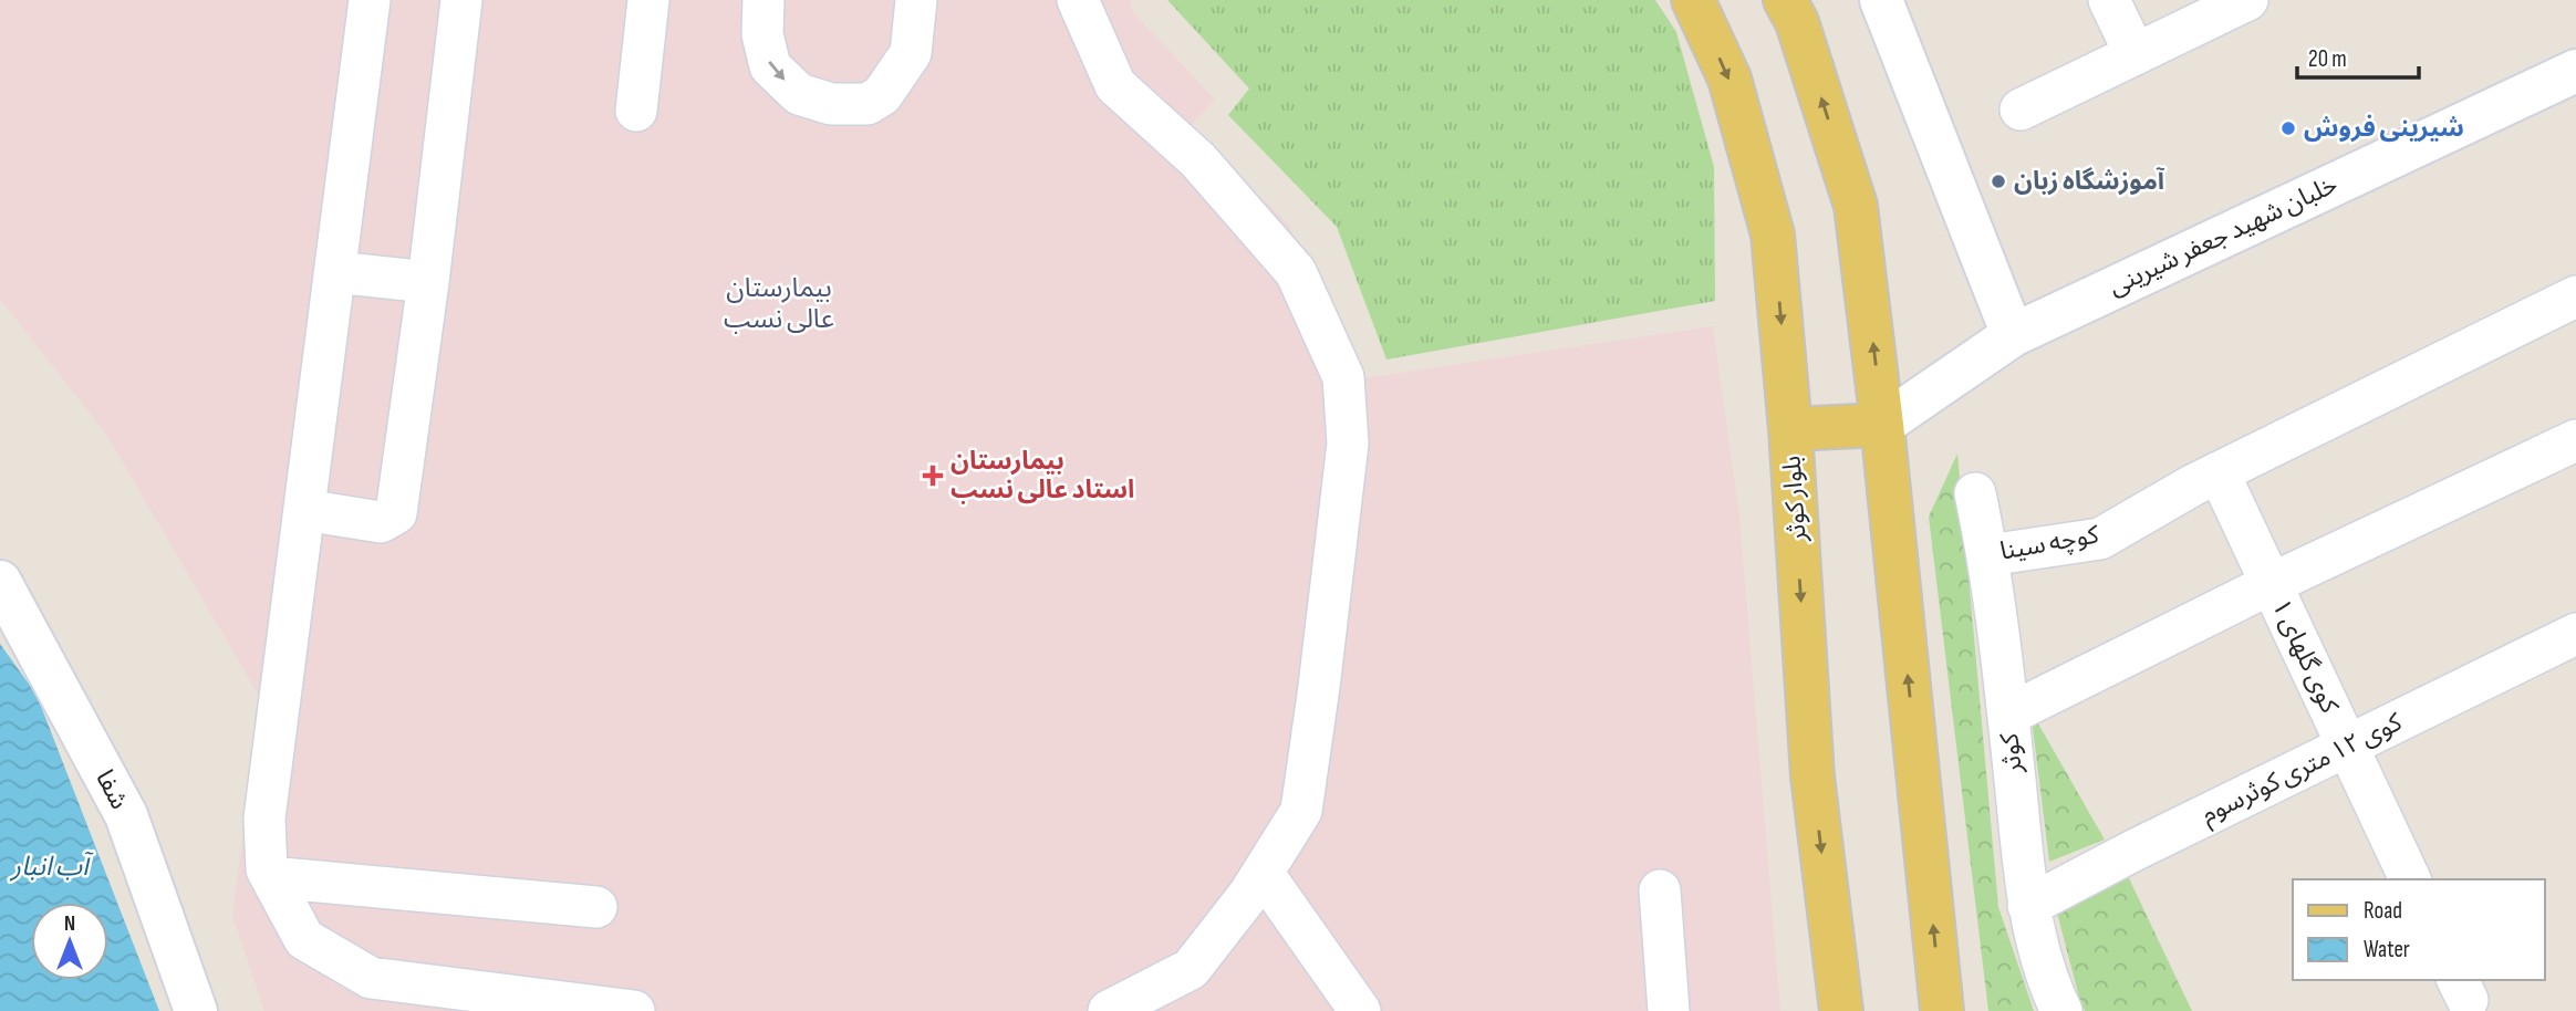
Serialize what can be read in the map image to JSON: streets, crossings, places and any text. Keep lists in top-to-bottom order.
{
  "streets": {
    "main road": ["بلوار کوثر"],
    "street": [
      "خلبان شهید جعفر شیرینی",
      "کوچه سینا",
      "کوی گلهای ۱",
      "کوثر",
      "کوی ۱۲ متری کوثرسوم",
      "شفا"
    ]
  },
  "crossings": [
    ["کوچه سینا", "کوی گلهای ۱"],
    ["کوچه سینا", "کوثر"],
    ["کوی گلهای ۱", "کوی ۱۲ متری کوثرسوم"],
    ["کوثر", "کوی ۱۲ متری کوثرسوم"]
  ],
  "districts": ["بیمارستان عالی نسب"],
  "water": ["آب انبار"],
  "places": {
    "other": ["شیرینی فروش", "آموزشگاه زبان"],
    "health": ["بیمارستان استاد عالی نسب"]
  },
  "legend": ["Road", "Water"],
  "scale_bar": "20 m",
  "north": "top"
}
